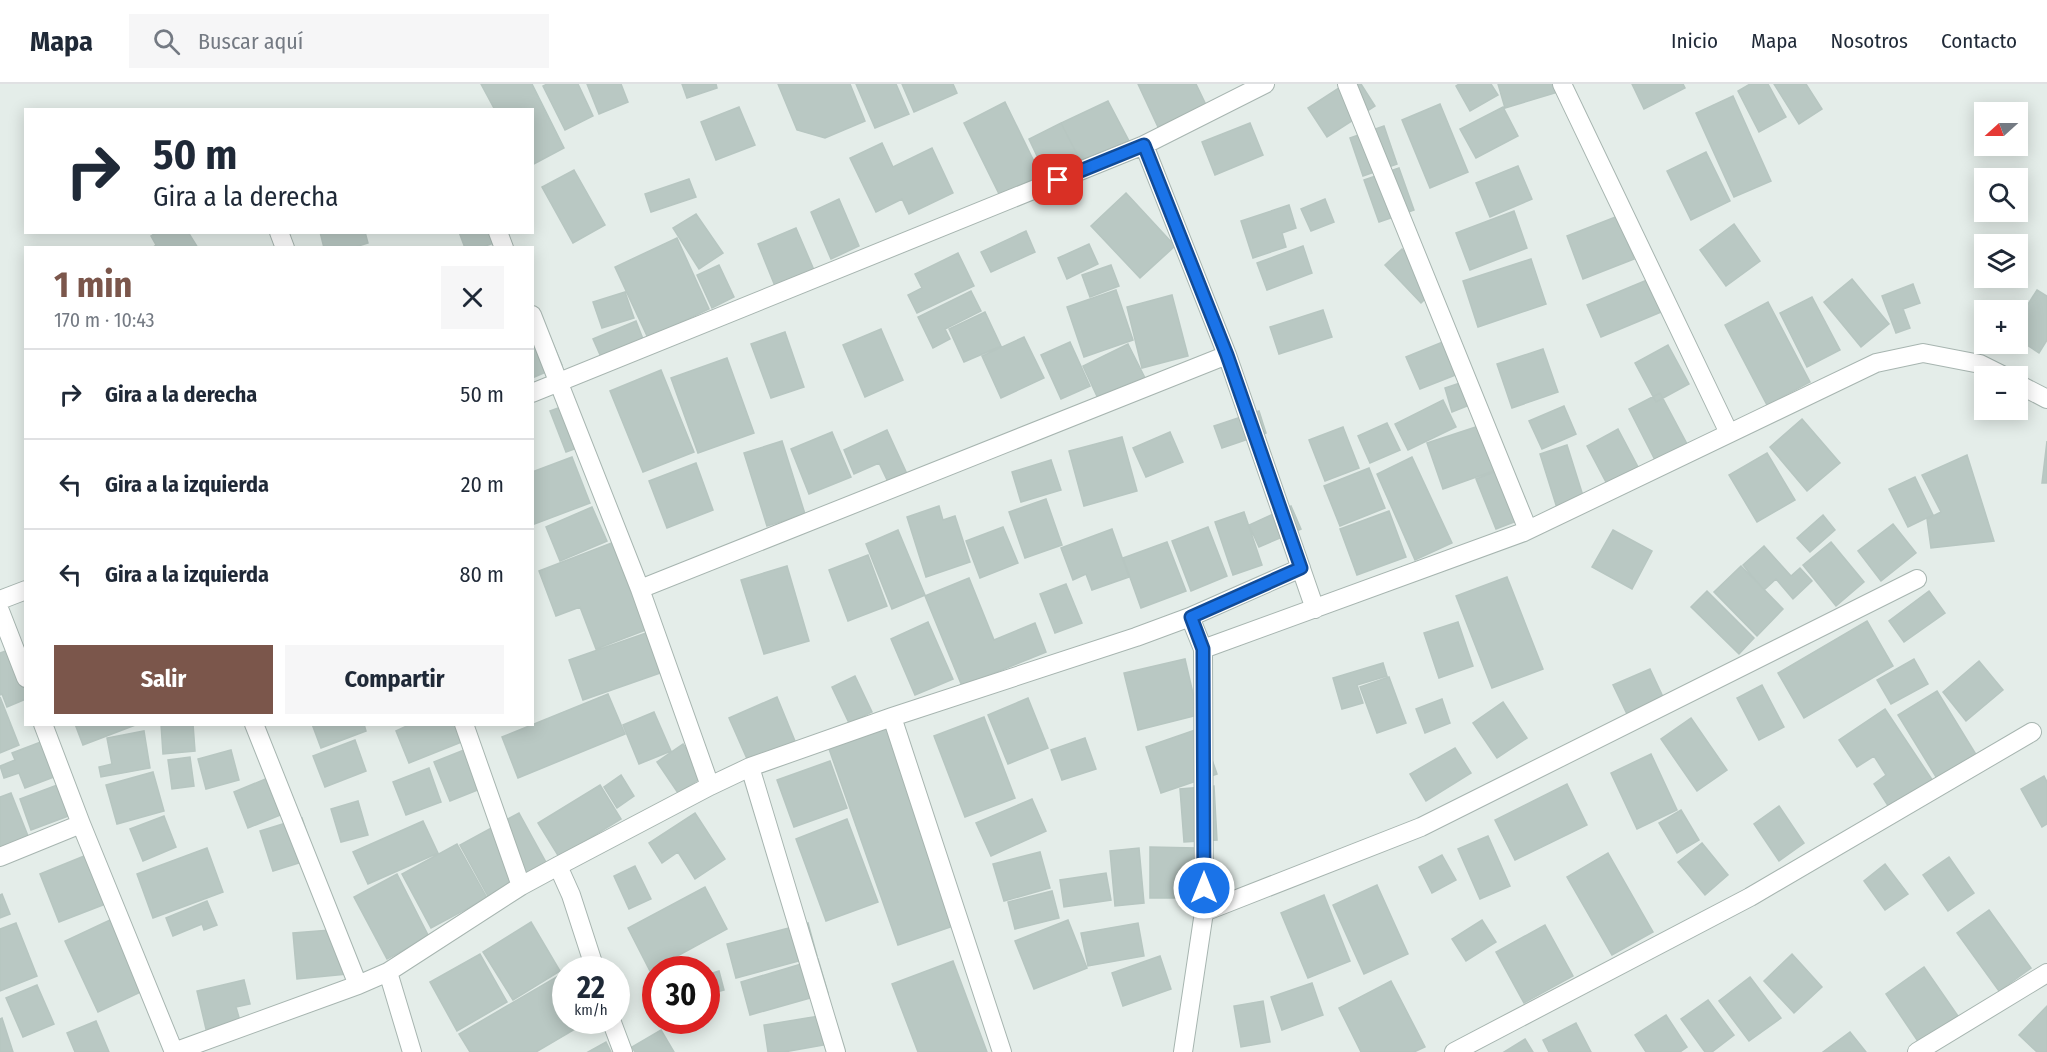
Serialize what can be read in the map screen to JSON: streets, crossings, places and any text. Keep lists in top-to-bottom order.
{
  "north": "left",
  "page": {
    "header": "Mapa",
    "search": "Buscar aquí",
    "nav": [
      "Inicio",
      "Mapa",
      "Nosotros",
      "Contacto"
    ],
    "map_buttons": ["+", "−"],
    "turn": ["50 m", "Gira a la derecha"],
    "heading": ["1 min", "170 m · 10:43"],
    "list": [
      {
        "name": "Gira a la derecha",
        "value": "50 m"
      },
      {
        "name": "Gira a la izquierda",
        "value": "20 m"
      },
      {
        "name": "Gira a la izquierda",
        "value": "80 m"
      }
    ],
    "buttons": ["Salir", "Compartir"],
    "speed": "22 km/h",
    "limit": "30"
  }
}
